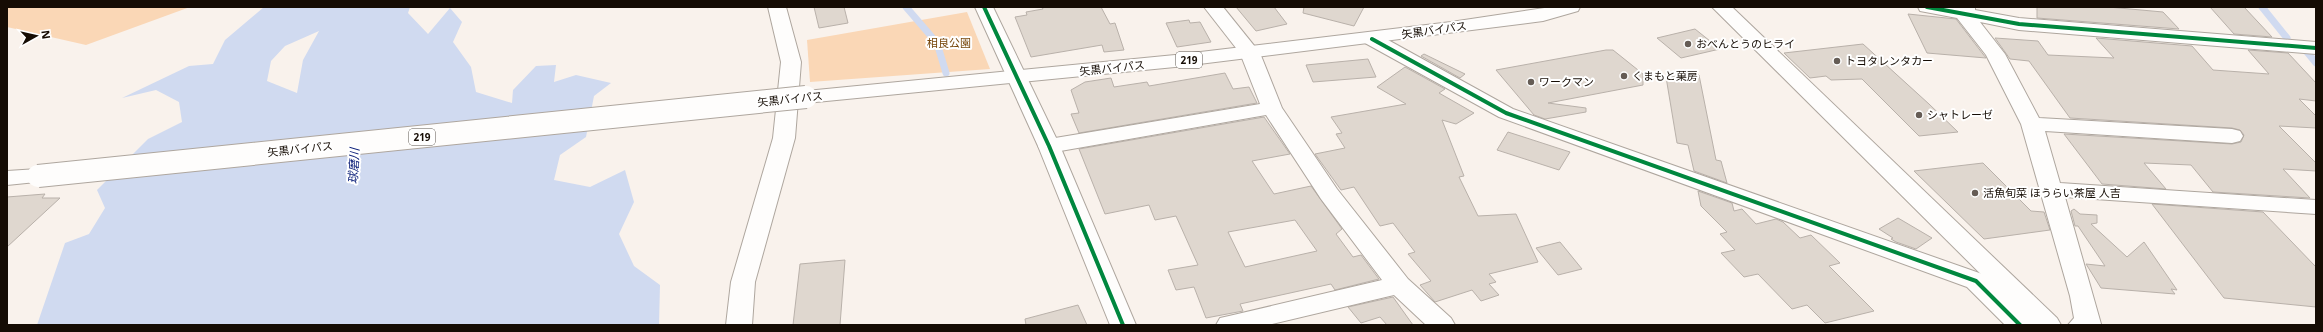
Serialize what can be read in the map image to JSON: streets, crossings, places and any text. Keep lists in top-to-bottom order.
{
  "streets": {
    "main road": ["矢黒バイパス", "219"]
  },
  "water": ["球磨川"],
  "parks": ["相良公園"],
  "places": [
    "おべんとうのヒライ",
    "トヨタレンタカー",
    "くまもと菓房",
    "ワークマン",
    "シャトレーゼ",
    "活魚旬菜 ほうらい茶屋 人吉"
  ],
  "north": "right"
}
